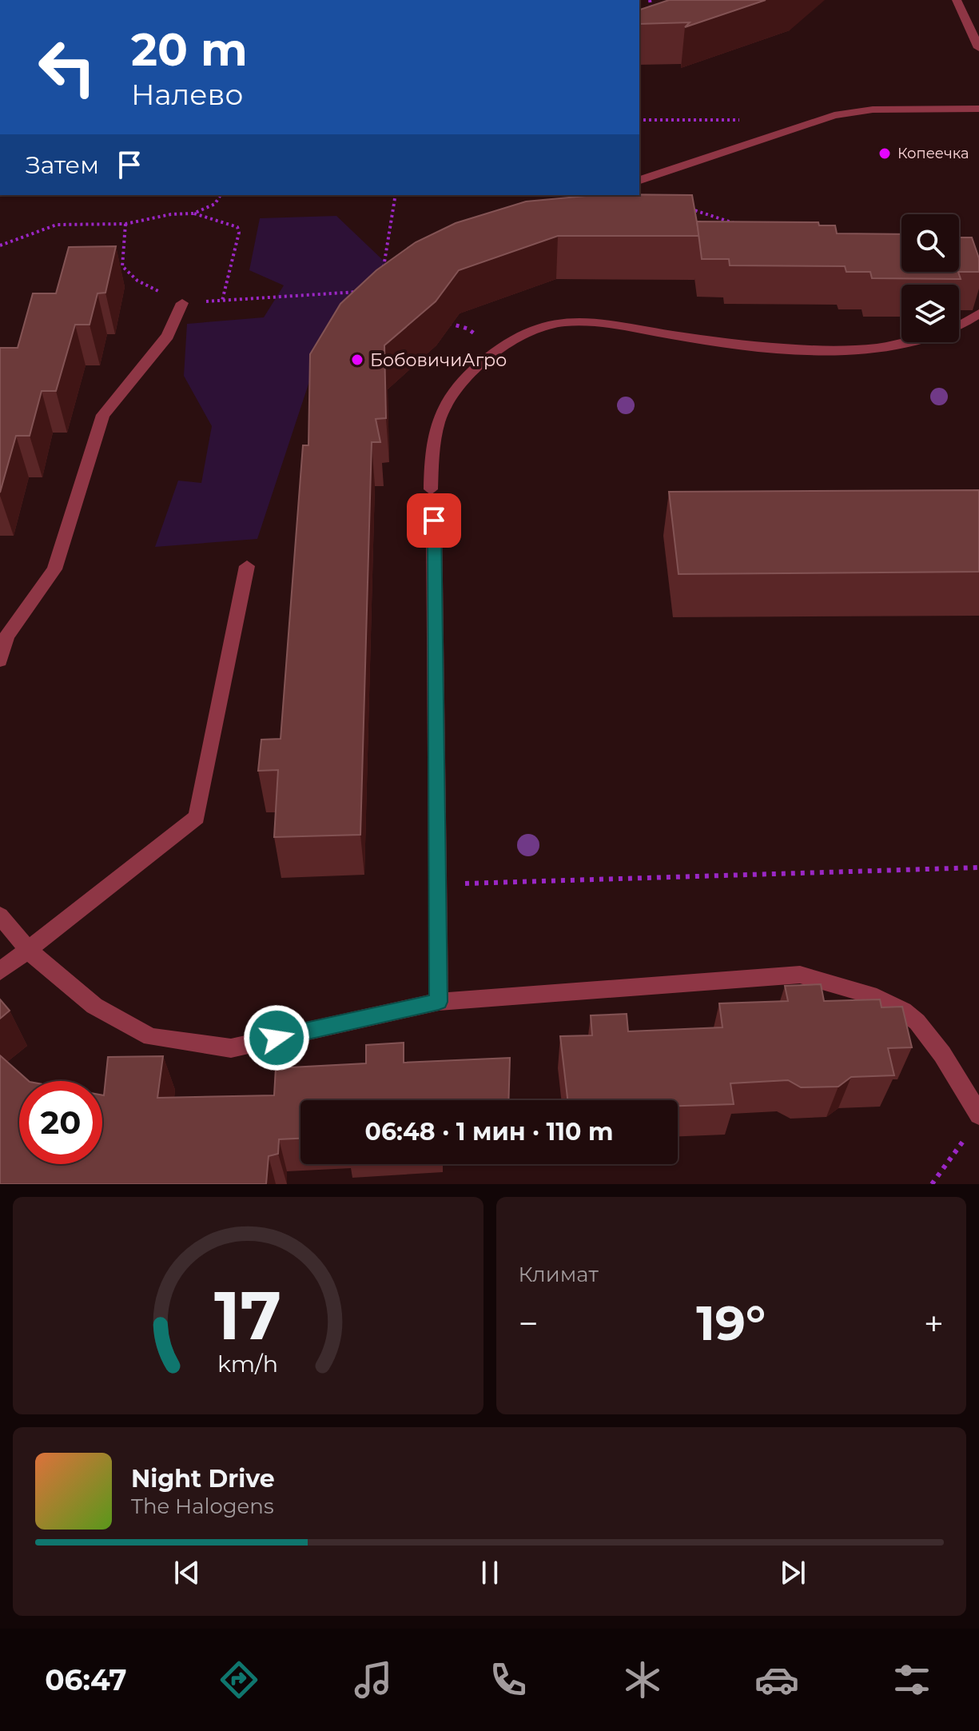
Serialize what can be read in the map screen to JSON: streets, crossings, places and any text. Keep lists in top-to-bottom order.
{
  "places": ["Копеечка", "БобовичиАгро"],
  "page": {
    "turn": ["20 m", "Налево"],
    "then": "Затем",
    "limit": "20",
    "trip": "06:48 · 1 мин · 110 m",
    "tile": "Климат",
    "heat": ["−", "19°", "+"],
    "song": ["Night Drive", "The Halogens"],
    "tabs": "06:47",
    "gauge": ["17", "km/h"]
  }
}
